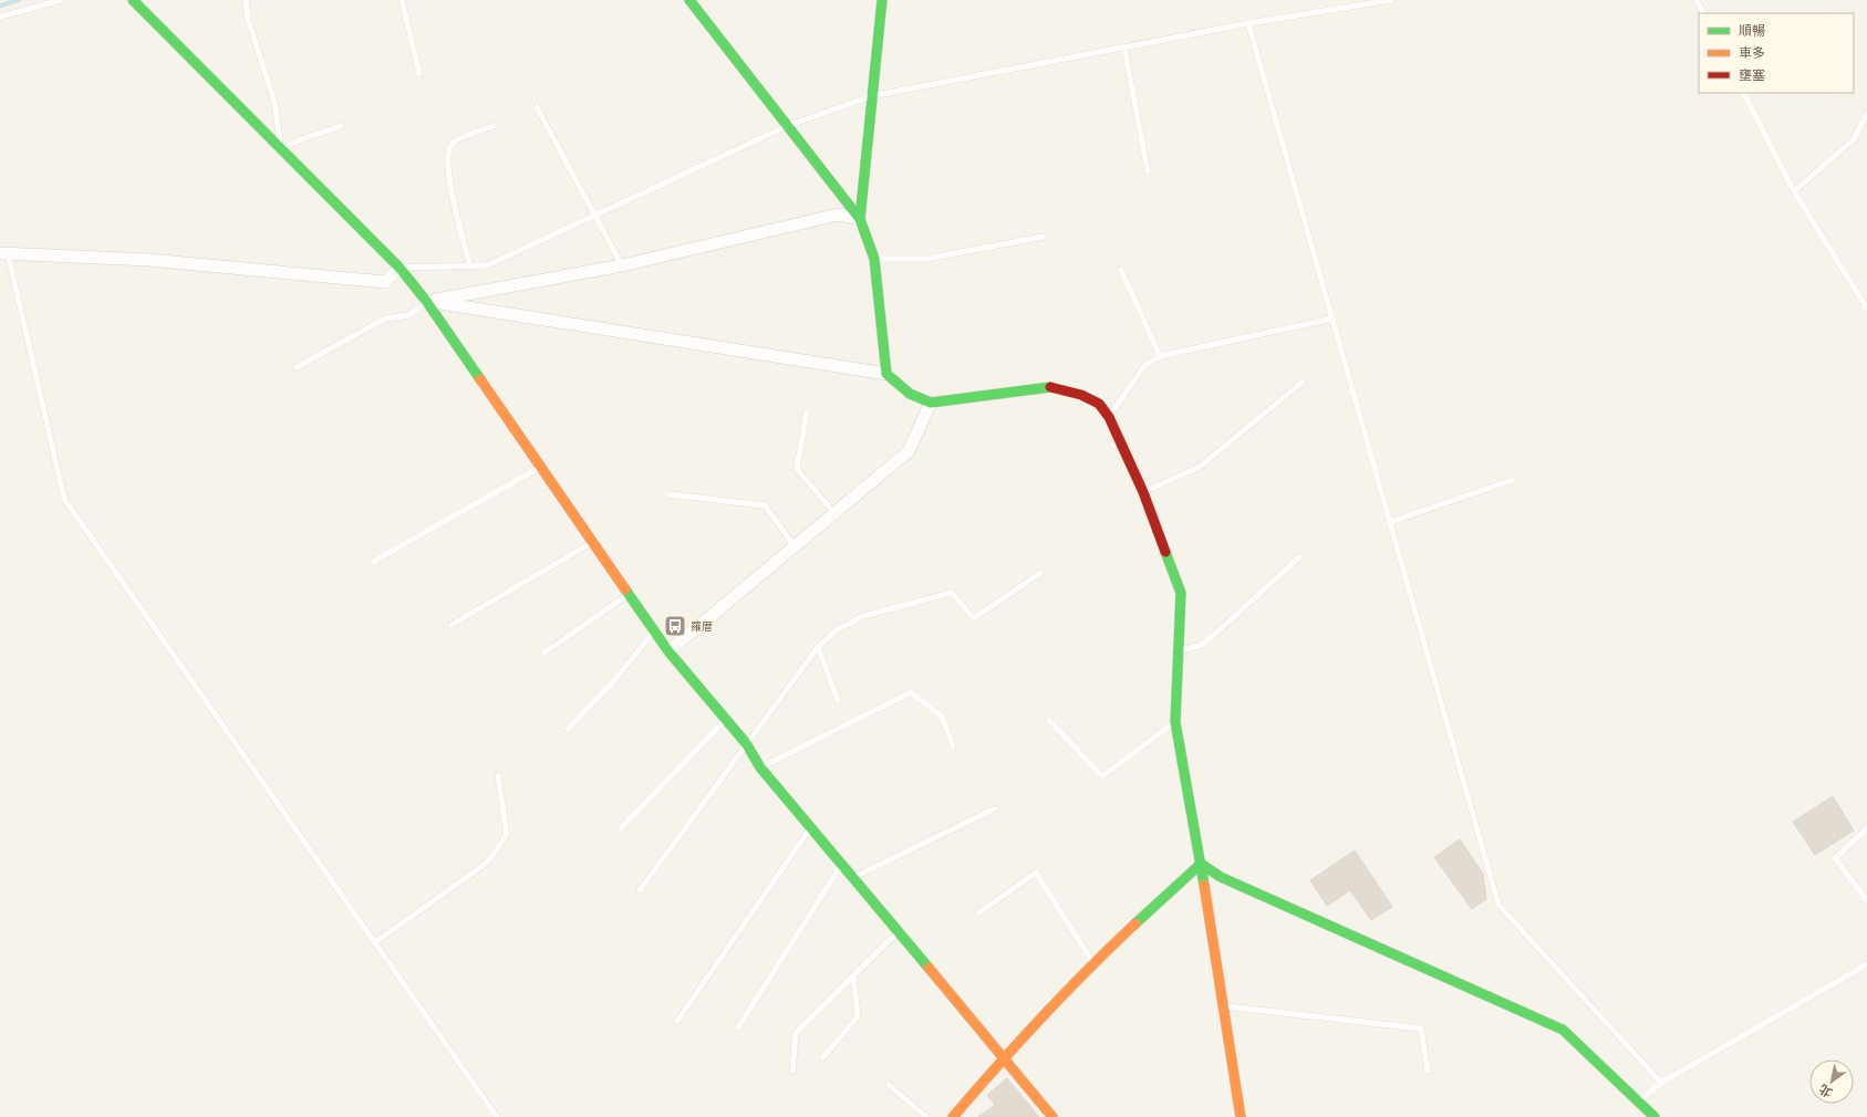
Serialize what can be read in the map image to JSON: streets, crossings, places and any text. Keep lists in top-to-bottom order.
{
  "places": {
    "bus stop": ["羅厝"]
  },
  "legend": ["順暢", "車多", "壅塞"],
  "north": "bottom left"
}
